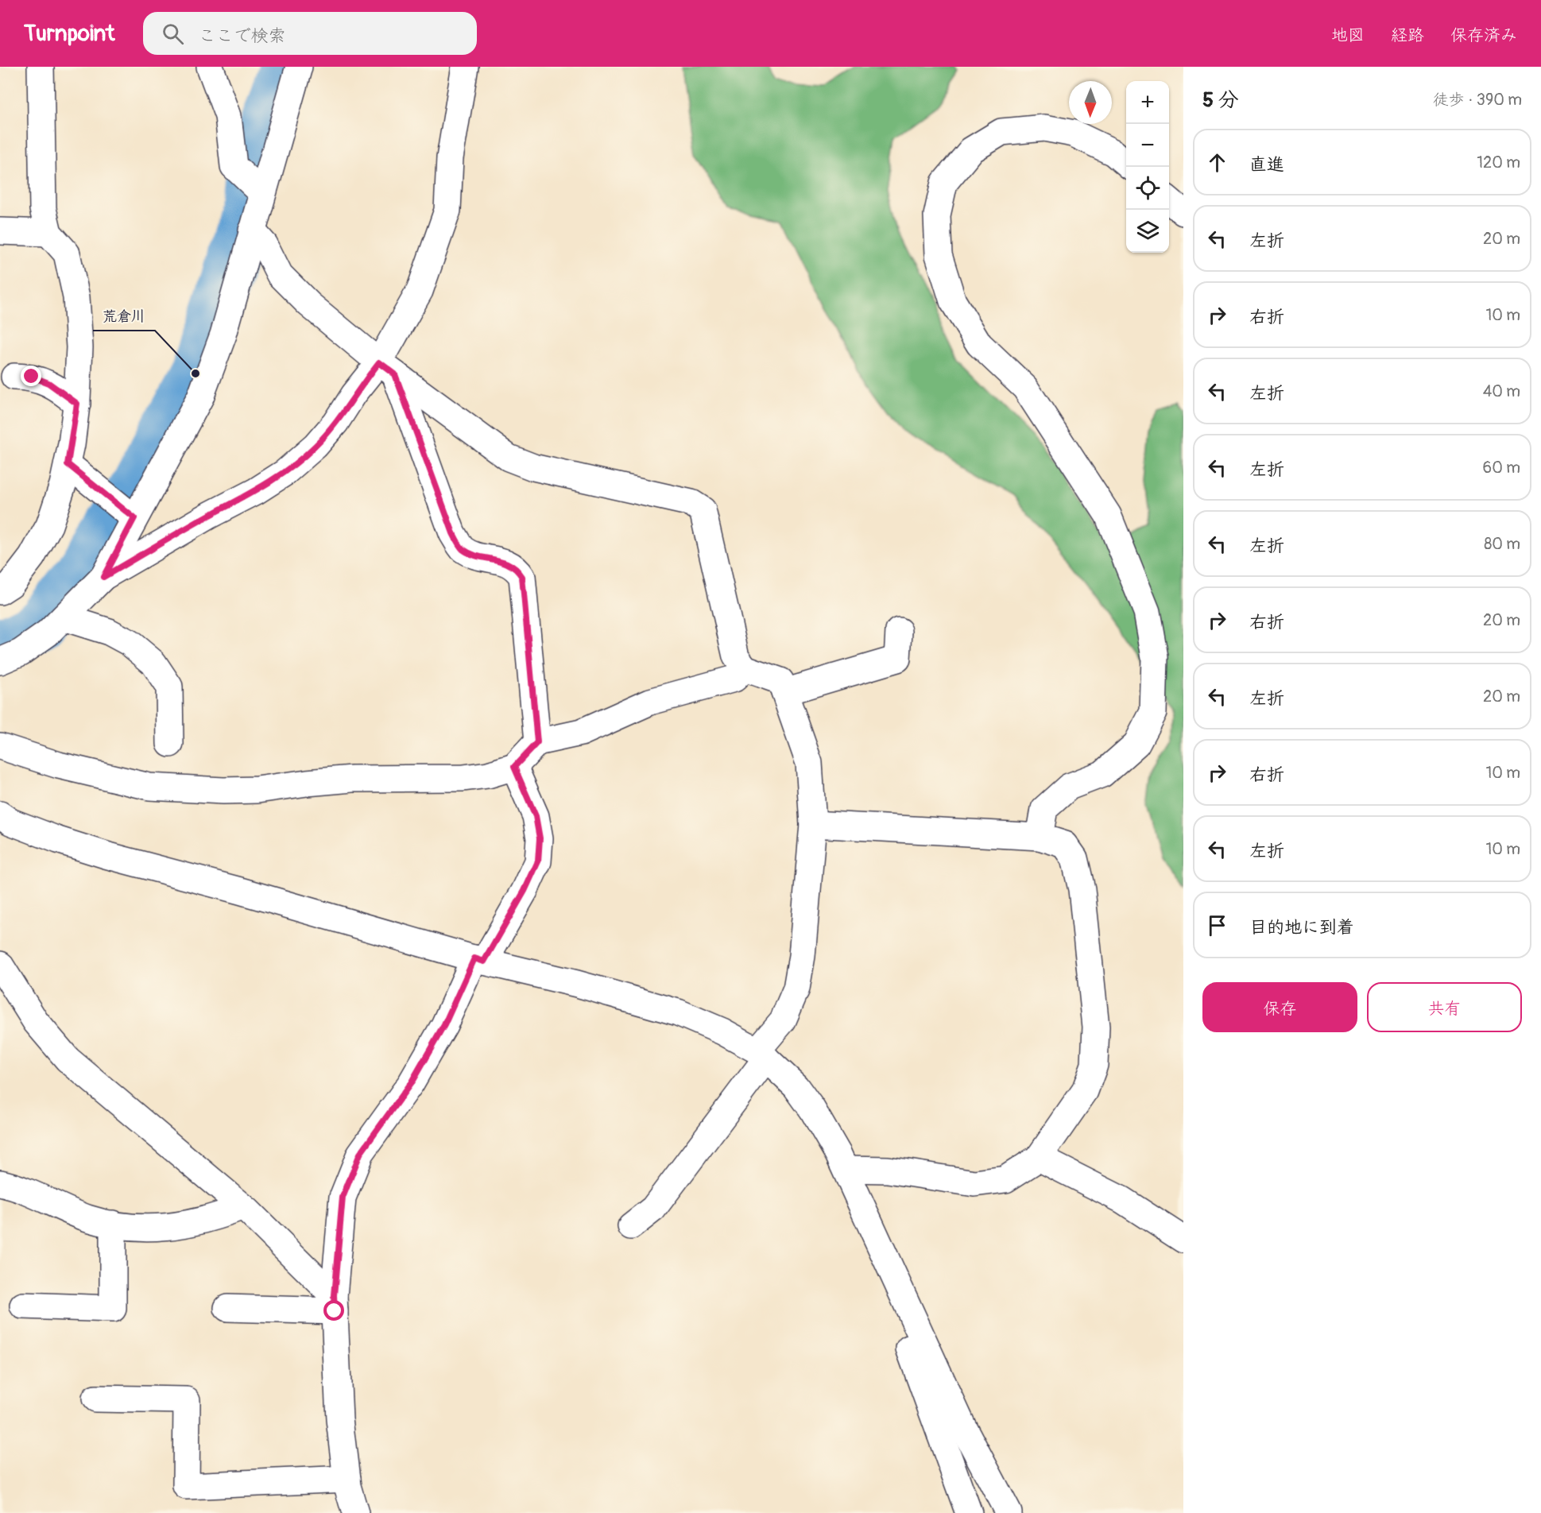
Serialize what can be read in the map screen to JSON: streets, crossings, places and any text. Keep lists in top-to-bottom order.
{
  "places": ["荒倉川"],
  "north": "bottom",
  "page": {
    "header": "Turnpoint",
    "search": "ここで検索",
    "nav": ["地図", "経路", "保存済み"],
    "heading": ["5 分", "徒歩 · 390 m"],
    "map_buttons": ["+", "−"],
    "list": [
      ["直進", "120 m"],
      ["左折", "20 m"],
      ["右折", "10 m"],
      ["左折", "40 m"],
      ["左折", "60 m"],
      ["左折", "80 m"],
      ["右折", "20 m"],
      ["左折", "20 m"],
      ["右折", "10 m"],
      ["左折", "10 m"],
      "目的地に到着"
    ],
    "buttons": ["保存", "共有"]
  }
}
